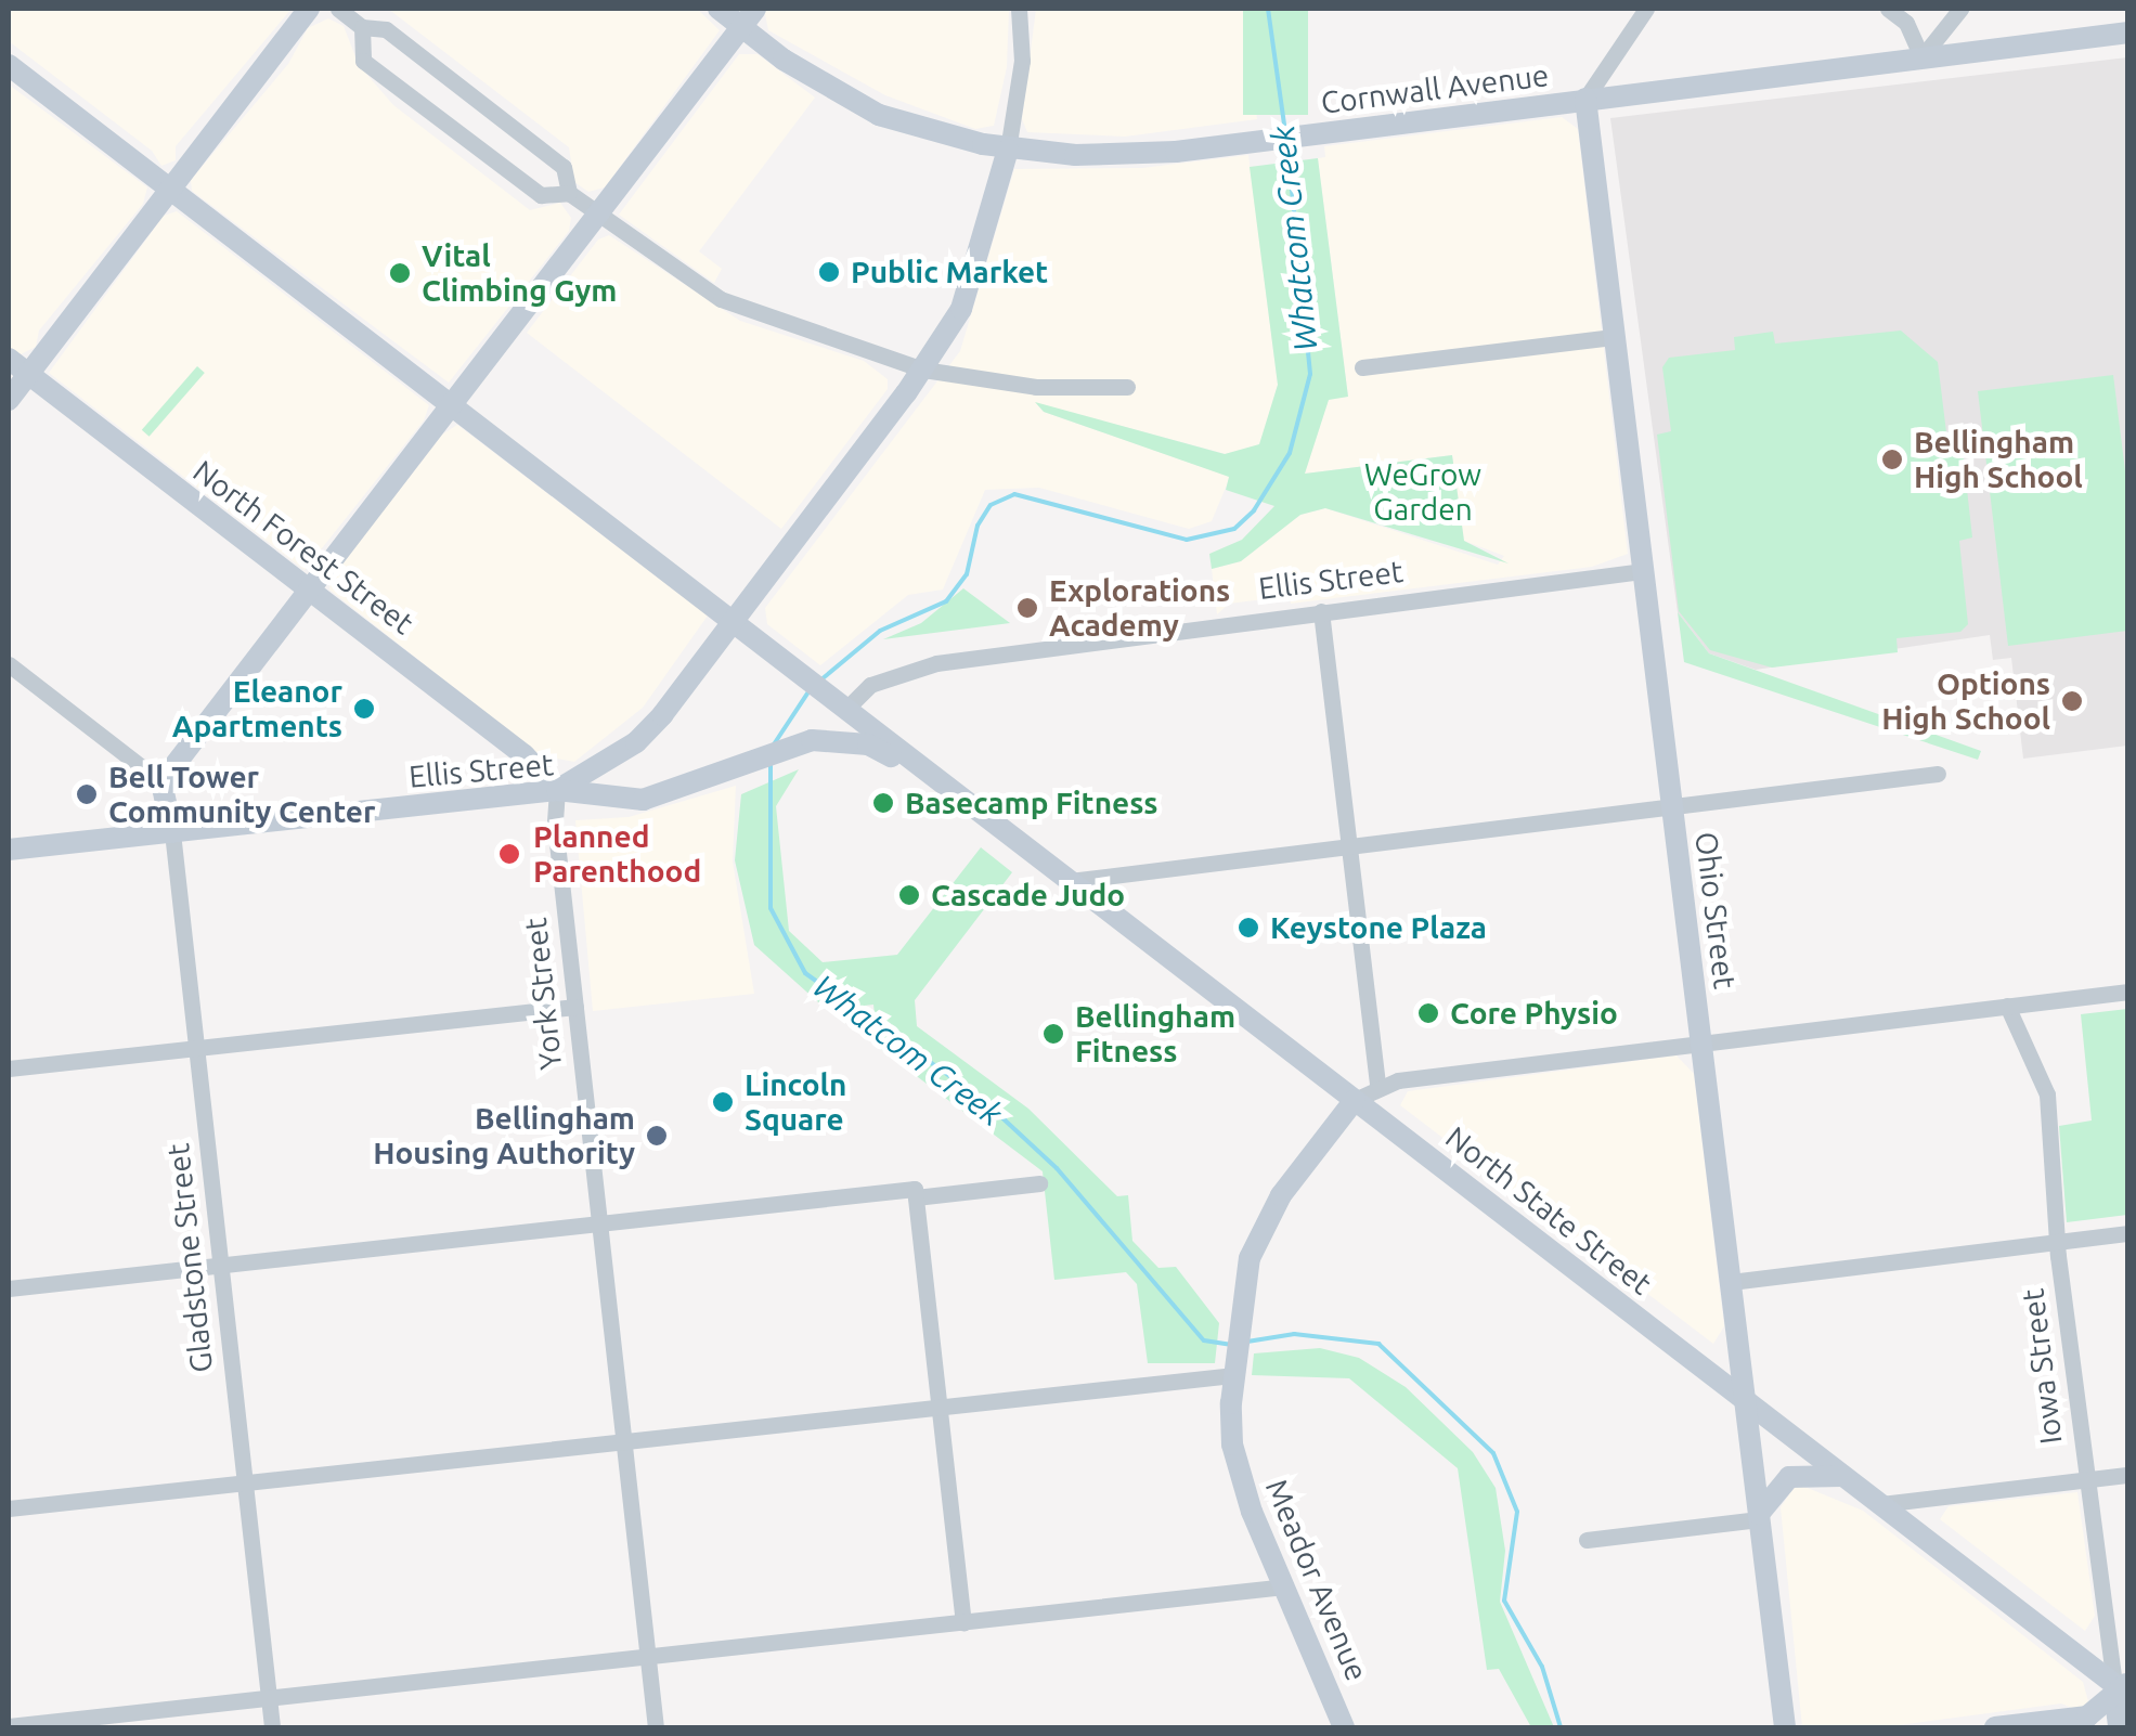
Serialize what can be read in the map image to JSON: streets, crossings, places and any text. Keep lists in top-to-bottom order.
{
  "streets": {
    "street": [
      "Cornwall Avenue",
      "North Forest Street",
      "Ellis Street",
      "Ohio Street",
      "York Street",
      "North State Street",
      "Gladstone Street",
      "Iowa Street",
      "Meador Avenue"
    ]
  },
  "crossings": [
    ["Cornwall Avenue", "Ohio Street"],
    ["North Forest Street", "Ellis Street"],
    ["North Forest Street", "York Street"],
    ["Ellis Street", "Ohio Street"],
    ["Ellis Street", "York Street"],
    ["Ellis Street", "North State Street"],
    ["Ellis Street", "Gladstone Street"],
    ["Ohio Street", "North State Street"],
    ["North State Street", "Iowa Street"],
    ["North State Street", "Meador Avenue"]
  ],
  "water": ["Whatcom Creek"],
  "parks": ["WeGrow Garden"],
  "places": [
    "Public Market",
    "Vital Climbing Gym",
    "Bellingham High School",
    "Explorations Academy",
    "Options High School",
    "Eleanor Apartments",
    "Bell Tower Community Center",
    "Basecamp Fitness",
    "Planned Parenthood",
    "Cascade Judo",
    "Keystone Plaza",
    "Core Physio",
    "Bellingham Fitness",
    "Lincoln Square",
    "Bellingham Housing Authority"
  ]
}
